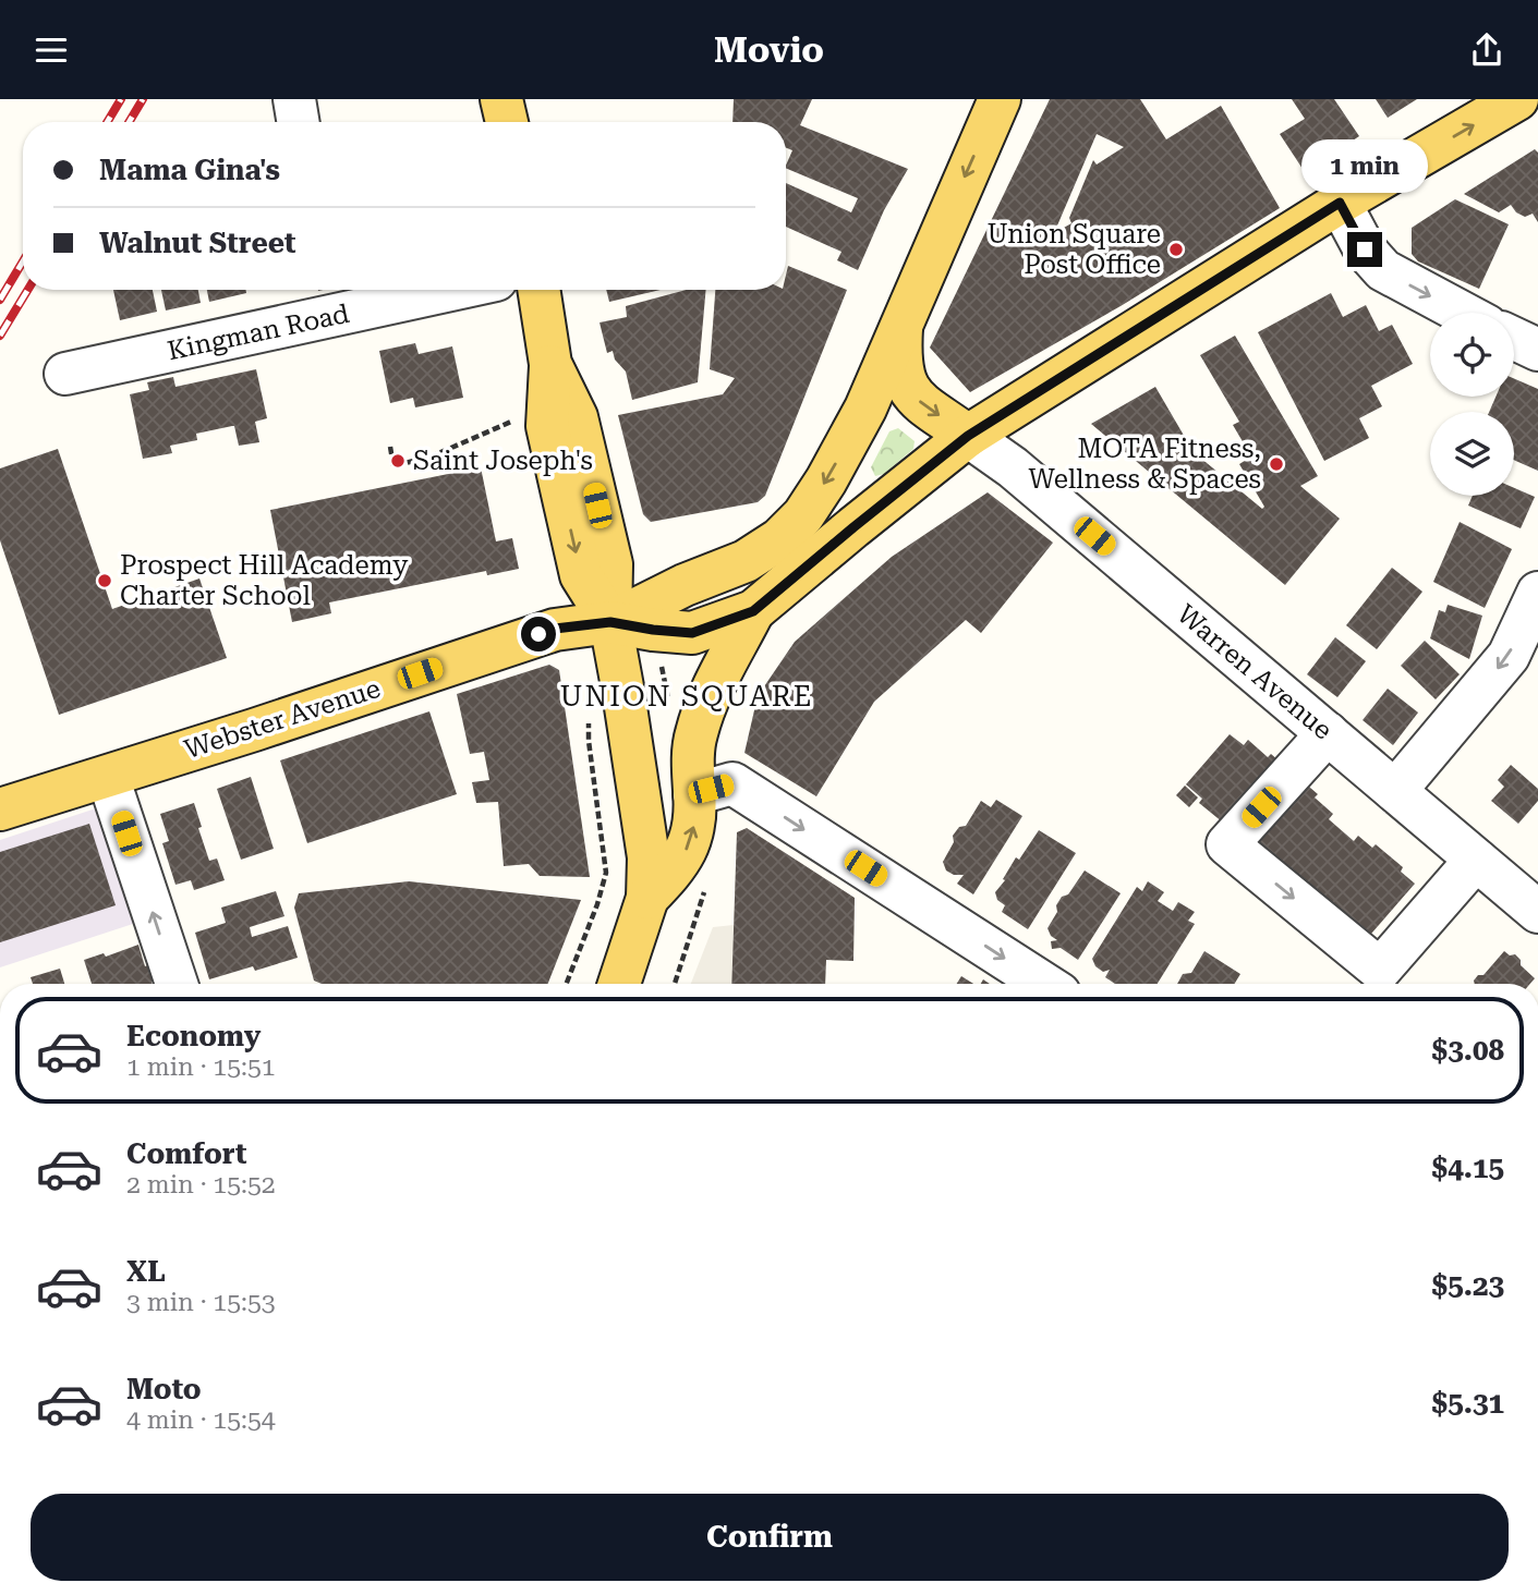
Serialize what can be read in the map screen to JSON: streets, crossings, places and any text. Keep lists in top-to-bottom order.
{
  "streets": {
    "main road": ["Webster Avenue"],
    "street": ["Kingman Road", "Warren Avenue"]
  },
  "districts": ["UNION SQUARE"],
  "places": [
    "Union Square Post Office",
    "Saint Joseph's",
    "MOTA Fitness, Wellness & Spaces",
    "Prospect Hill Academy Charter School"
  ],
  "page": {
    "header": "Movio",
    "banner": ["Mama Gina's", "Walnut Street"],
    "bubble": "1 min",
    "list": [
      {
        "name": "Economy",
        "note": "1 min · 15:51",
        "value": "$3.08"
      },
      {
        "name": "Comfort",
        "note": "2 min · 15:52",
        "value": "$4.15"
      },
      {
        "name": "XL",
        "note": "3 min · 15:53",
        "value": "$5.23"
      },
      {
        "name": "Moto",
        "note": "4 min · 15:54",
        "value": "$5.31"
      }
    ],
    "buttons": "Confirm"
  }
}
